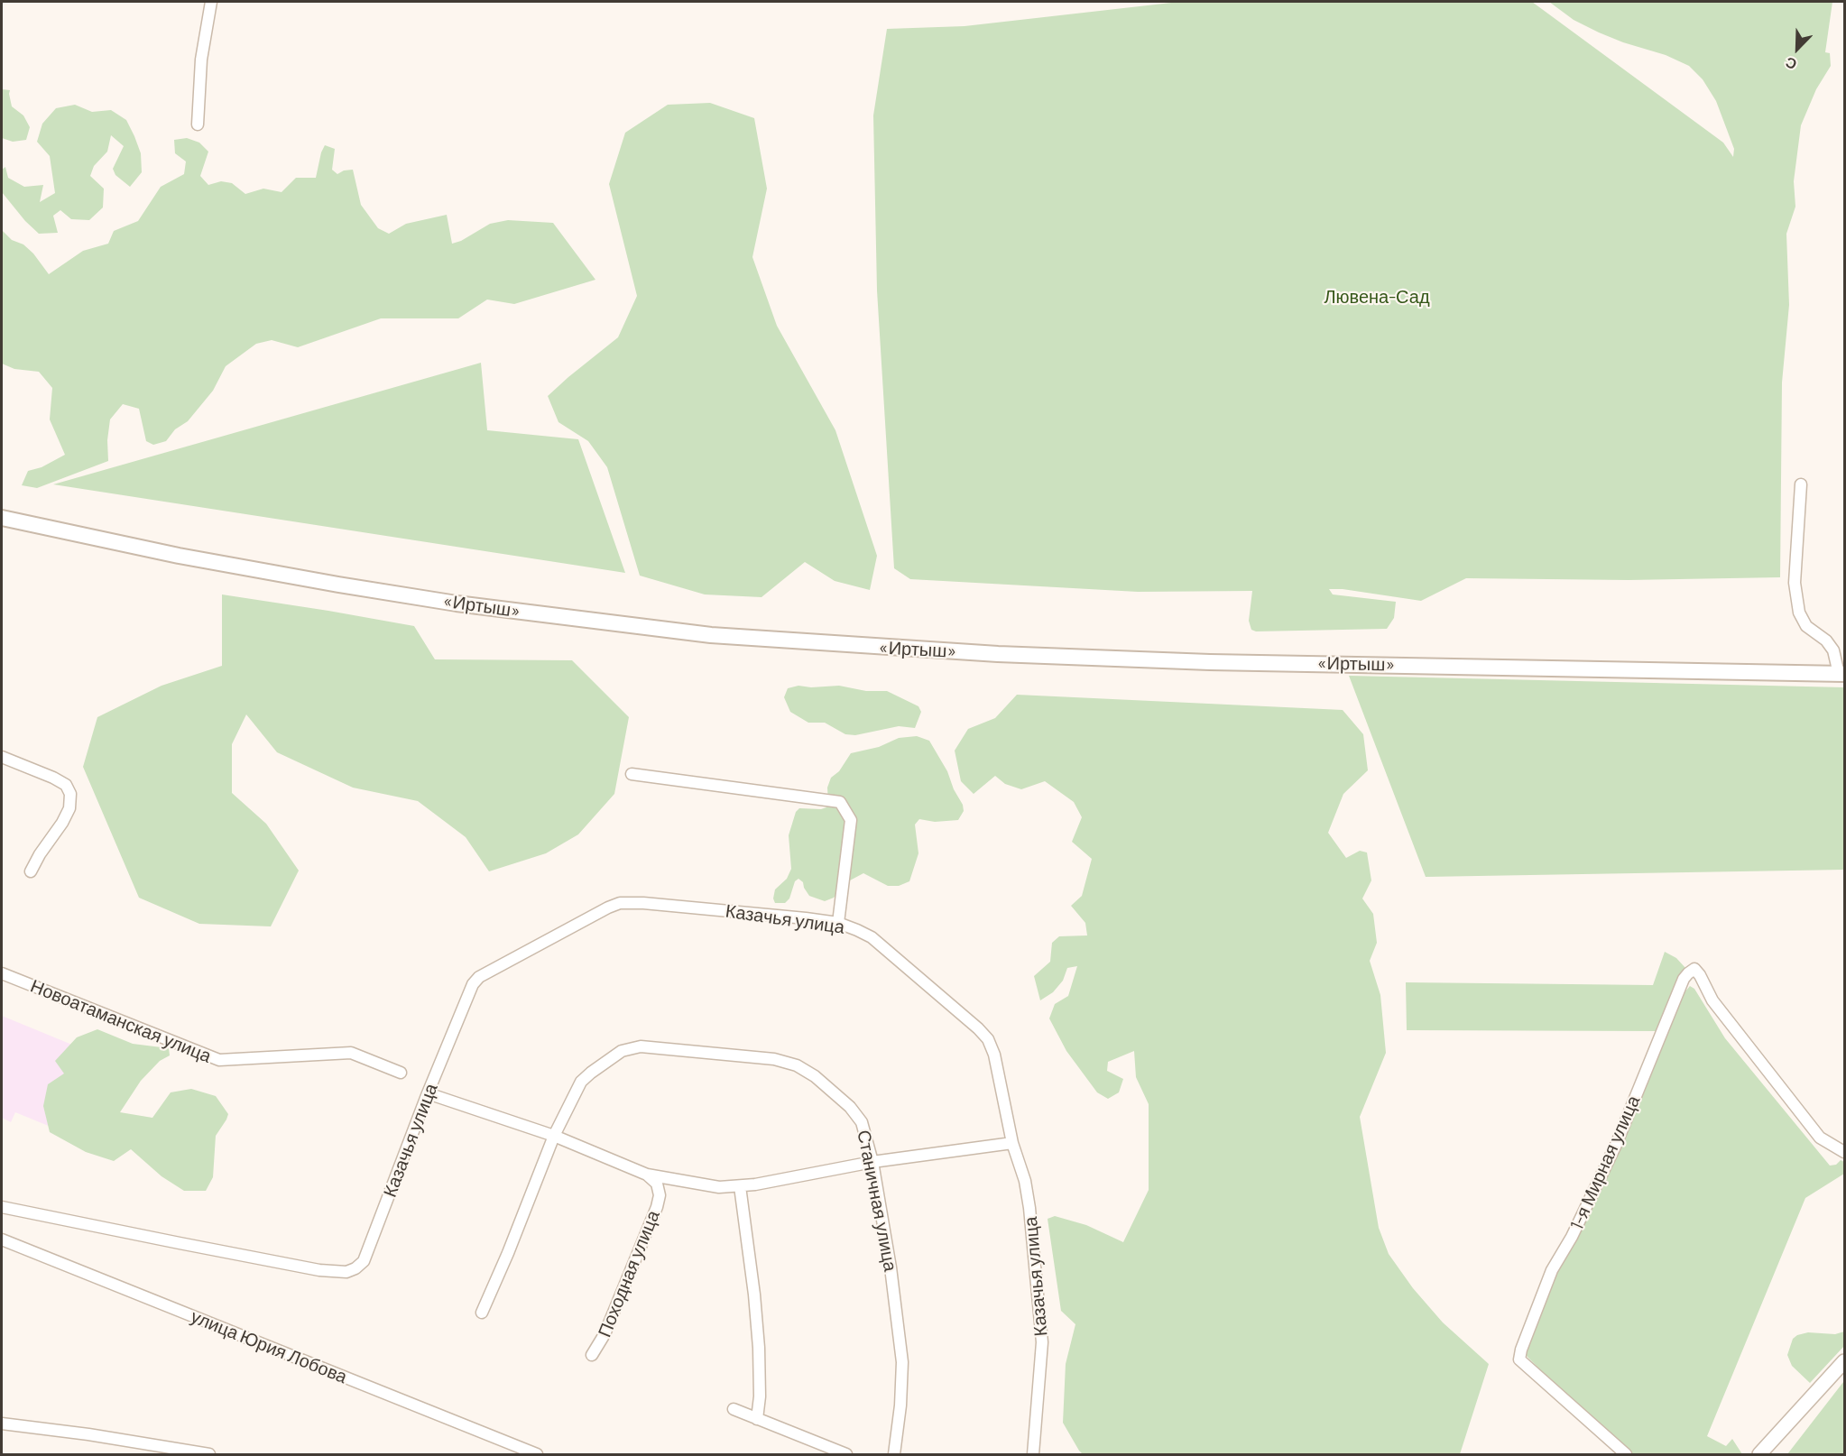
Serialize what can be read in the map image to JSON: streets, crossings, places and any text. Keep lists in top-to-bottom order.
{
  "streets": {
    "highway": ["«Иртыш»"],
    "street": [
      "Казачья улица",
      "Новоатаманская улица",
      "1-я Мирная улица",
      "Станичная улица",
      "Походная улица",
      "улица Юрия Лобова"
    ]
  },
  "parks": ["Лювена-Сад"],
  "north": "bottom left"
}
